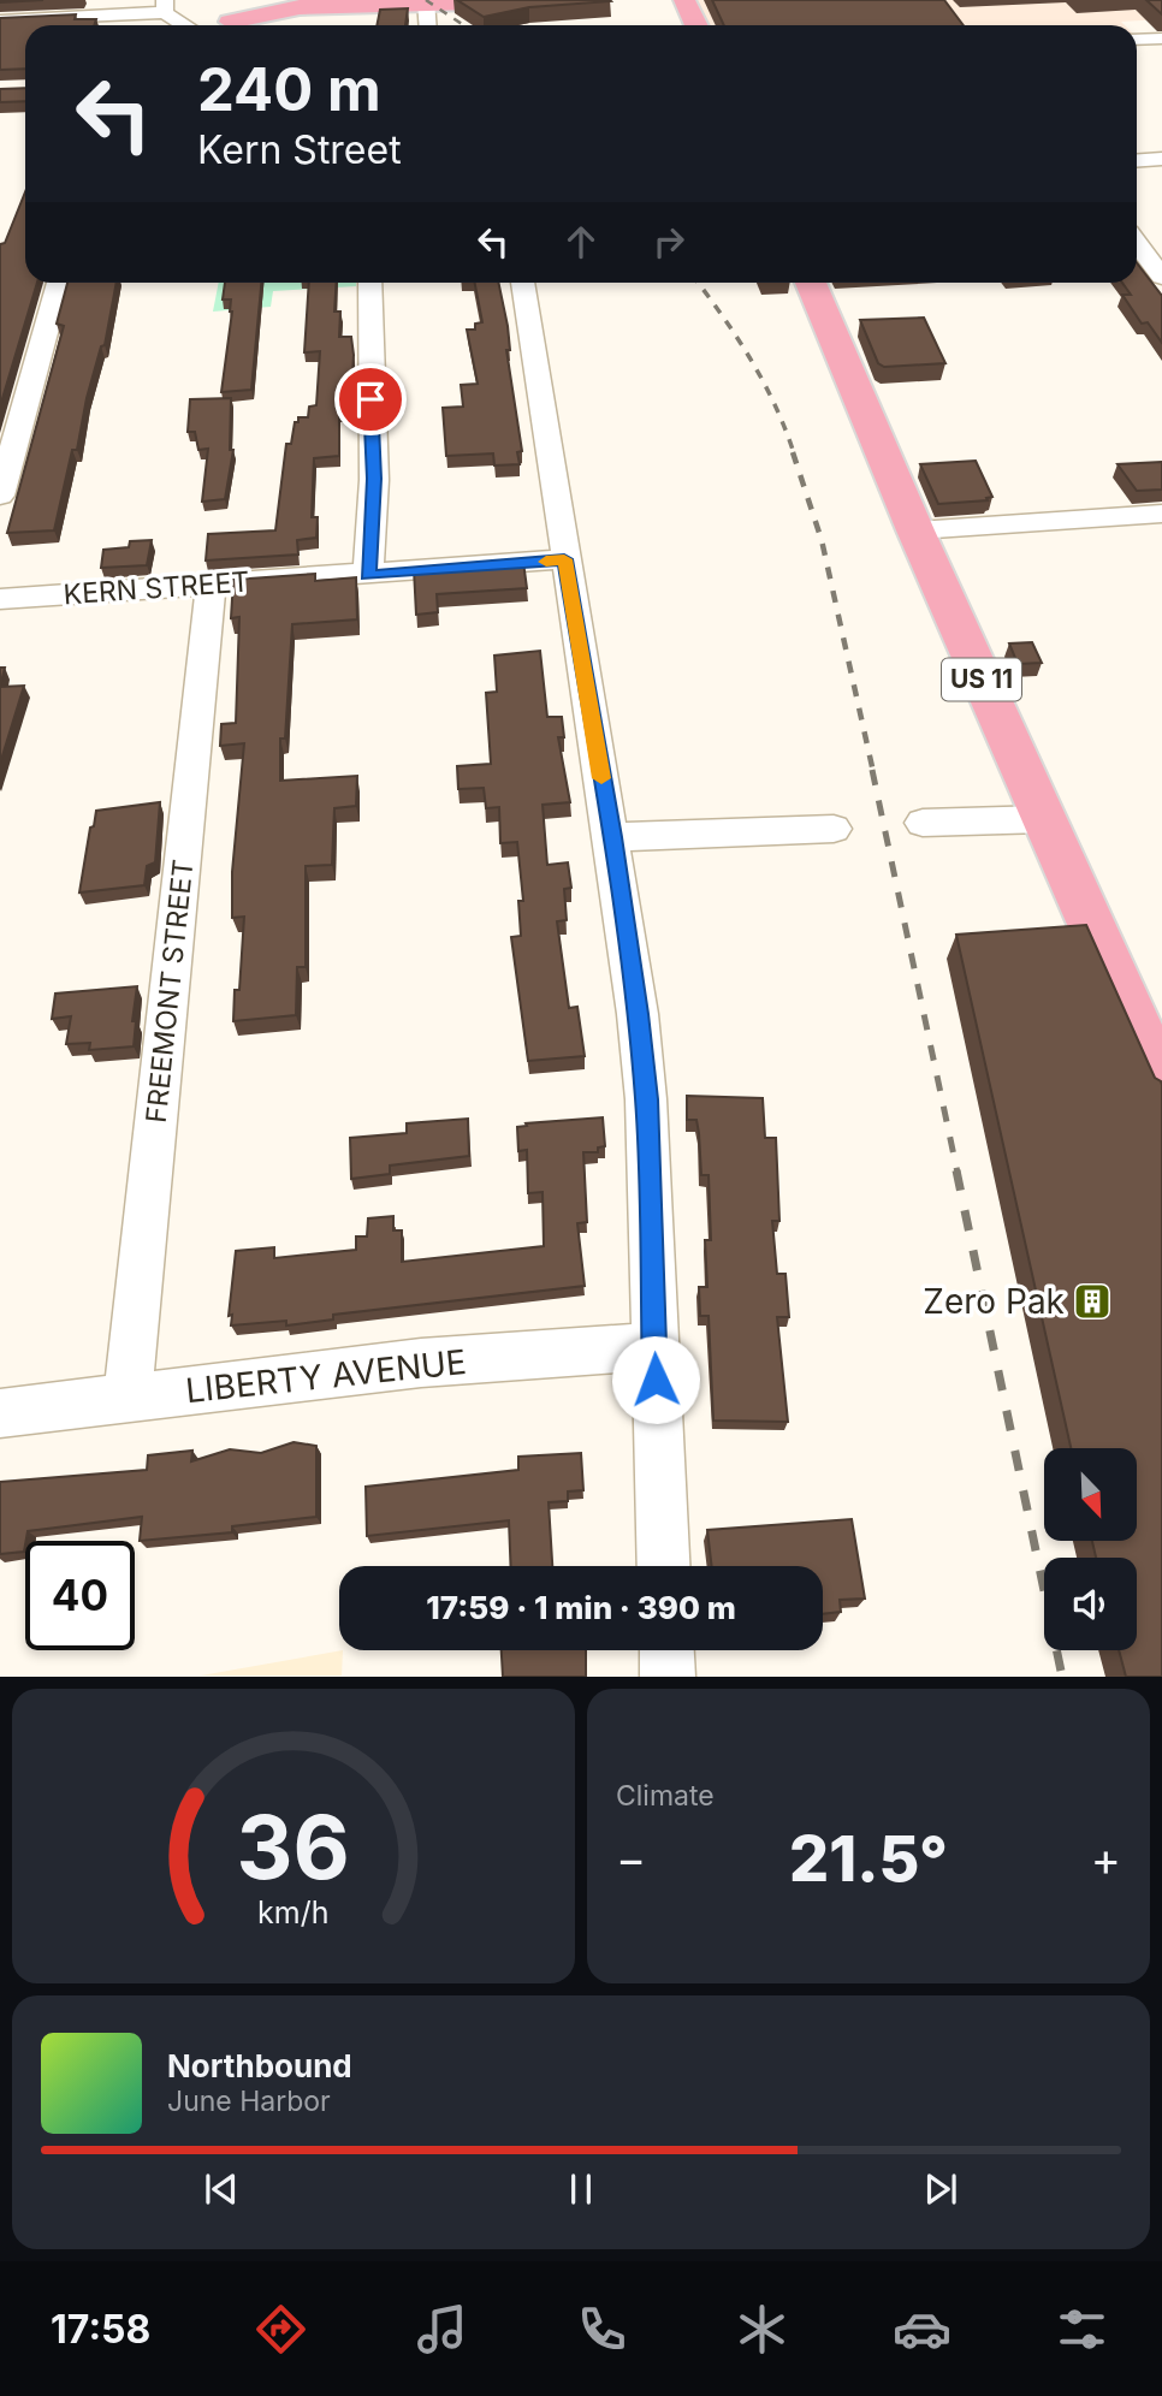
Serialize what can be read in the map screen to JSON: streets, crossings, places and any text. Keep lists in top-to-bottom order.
{
  "streets": {
    "main road": ["US 11"],
    "street": ["KERN STREET", "FREEMONT STREET", "LIBERTY AVENUE"]
  },
  "crossings": [
    ["KERN STREET", "FREEMONT STREET"],
    ["FREEMONT STREET", "LIBERTY AVENUE"]
  ],
  "places": {
    "building": ["Zero Pak"]
  },
  "north": "bottom right",
  "page": {
    "turn": ["240 m", "Kern Street"],
    "limit": "40",
    "trip": "17:59 · 1 min · 390 m",
    "tile": "Climate",
    "heat": ["−", "21.5°", "+"],
    "song": ["Northbound", "June Harbor"],
    "tabs": "17:58",
    "gauge": ["36", "km/h"]
  }
}
